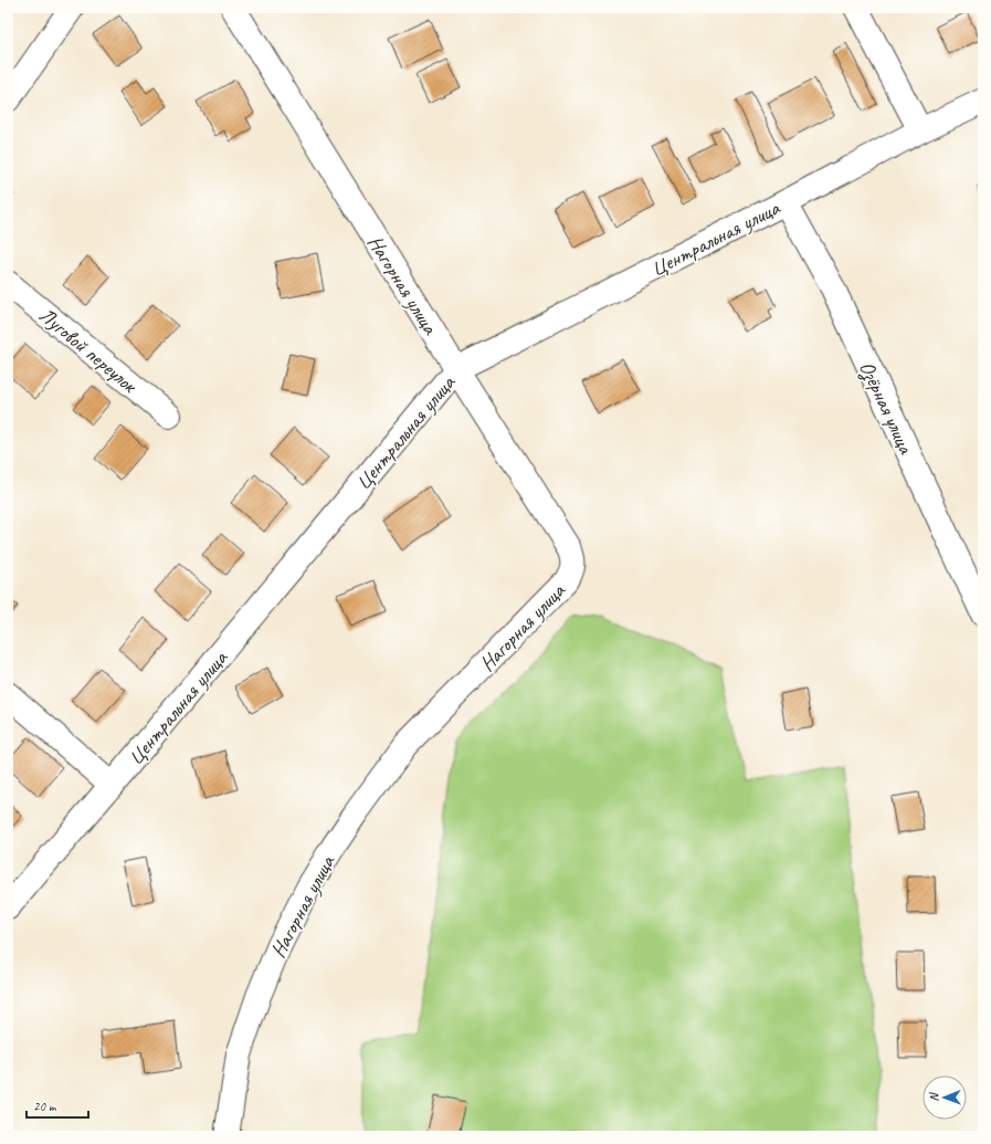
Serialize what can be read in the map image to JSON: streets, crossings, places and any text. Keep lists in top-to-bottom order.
{
  "streets": {
    "street": [
      "Центральная улица",
      "Нагорная улица",
      "Луговой переулок",
      "Озёрная улица"
    ]
  },
  "crossings": [
    ["Центральная улица", "Нагорная улица"],
    ["Центральная улица", "Озёрная улица"]
  ],
  "scale_bar": "20 m",
  "north": "left"
}
